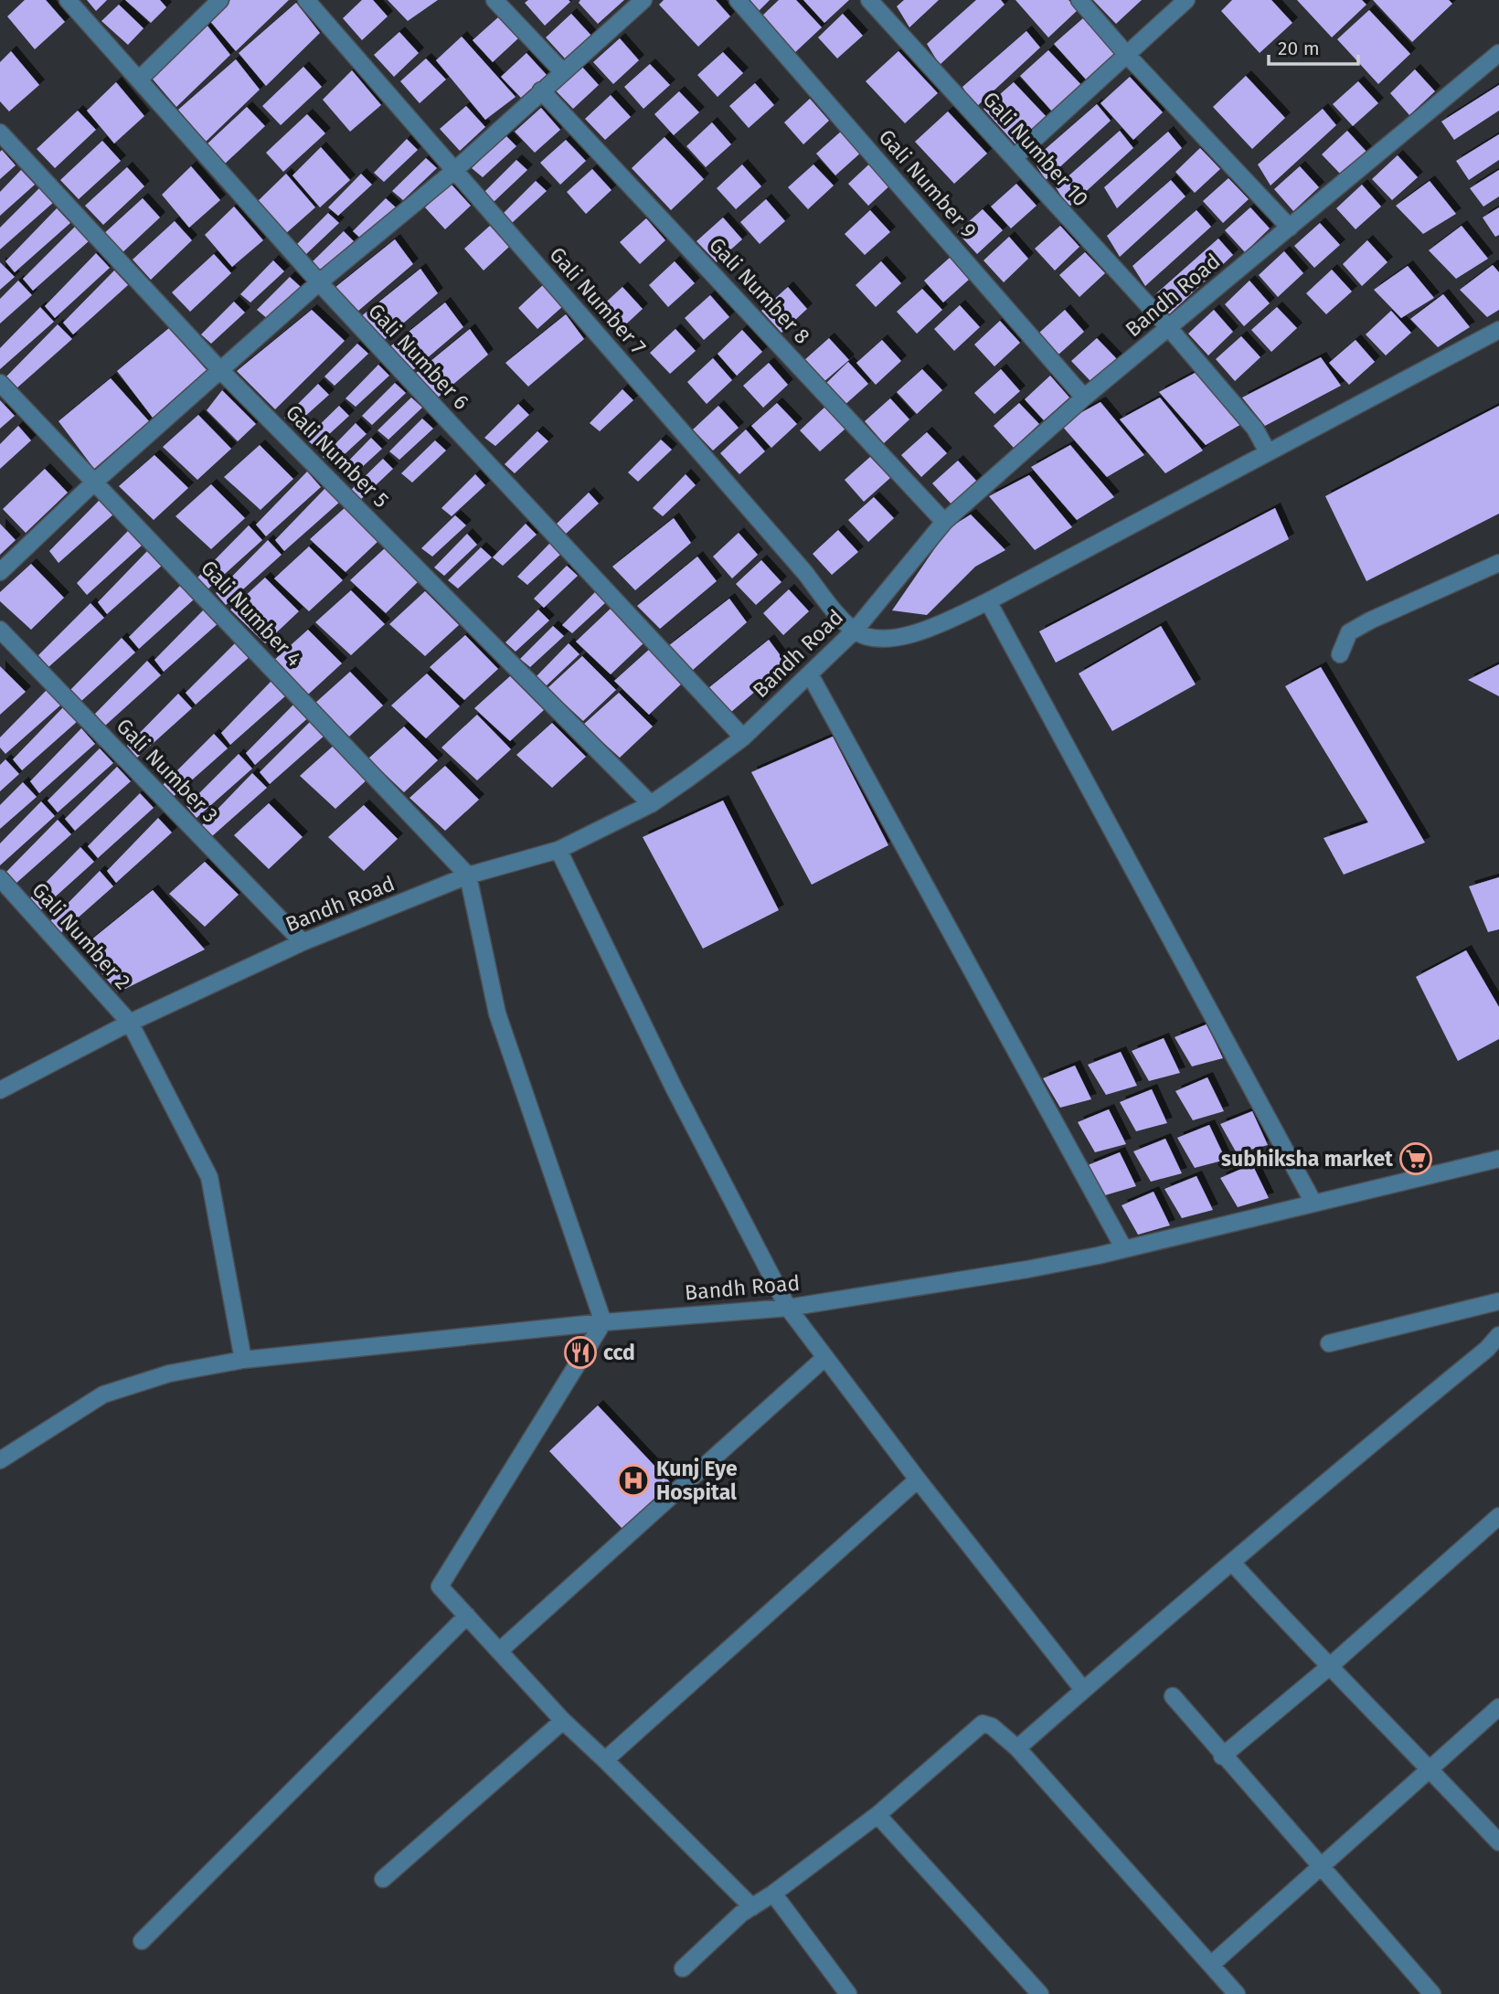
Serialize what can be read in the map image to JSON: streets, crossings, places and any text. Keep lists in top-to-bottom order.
{
  "streets": {
    "street": [
      "Gali Number 10",
      "Gali Number 9",
      "Gali Number 8",
      "Bandh Road",
      "Gali Number 7",
      "Gali Number 6",
      "Gali Number 5",
      "Gali Number 4",
      "Gali Number 3",
      "Gali Number 2"
    ]
  },
  "crossings": [
    ["Gali Number 10", "Bandh Road"],
    ["Gali Number 9", "Bandh Road"],
    ["Gali Number 8", "Bandh Road"],
    ["Bandh Road", "Gali Number 7"],
    ["Bandh Road", "Gali Number 6"],
    ["Bandh Road", "Gali Number 5"],
    ["Bandh Road", "Gali Number 4"],
    ["Bandh Road", "Gali Number 3"],
    ["Bandh Road", "Gali Number 2"]
  ],
  "places": {
    "supermarket": ["subhiksha market"],
    "restaurant": ["ccd"],
    "hospital": ["Kunj Eye Hospital"]
  },
  "scale_bar": "20 m"
}
